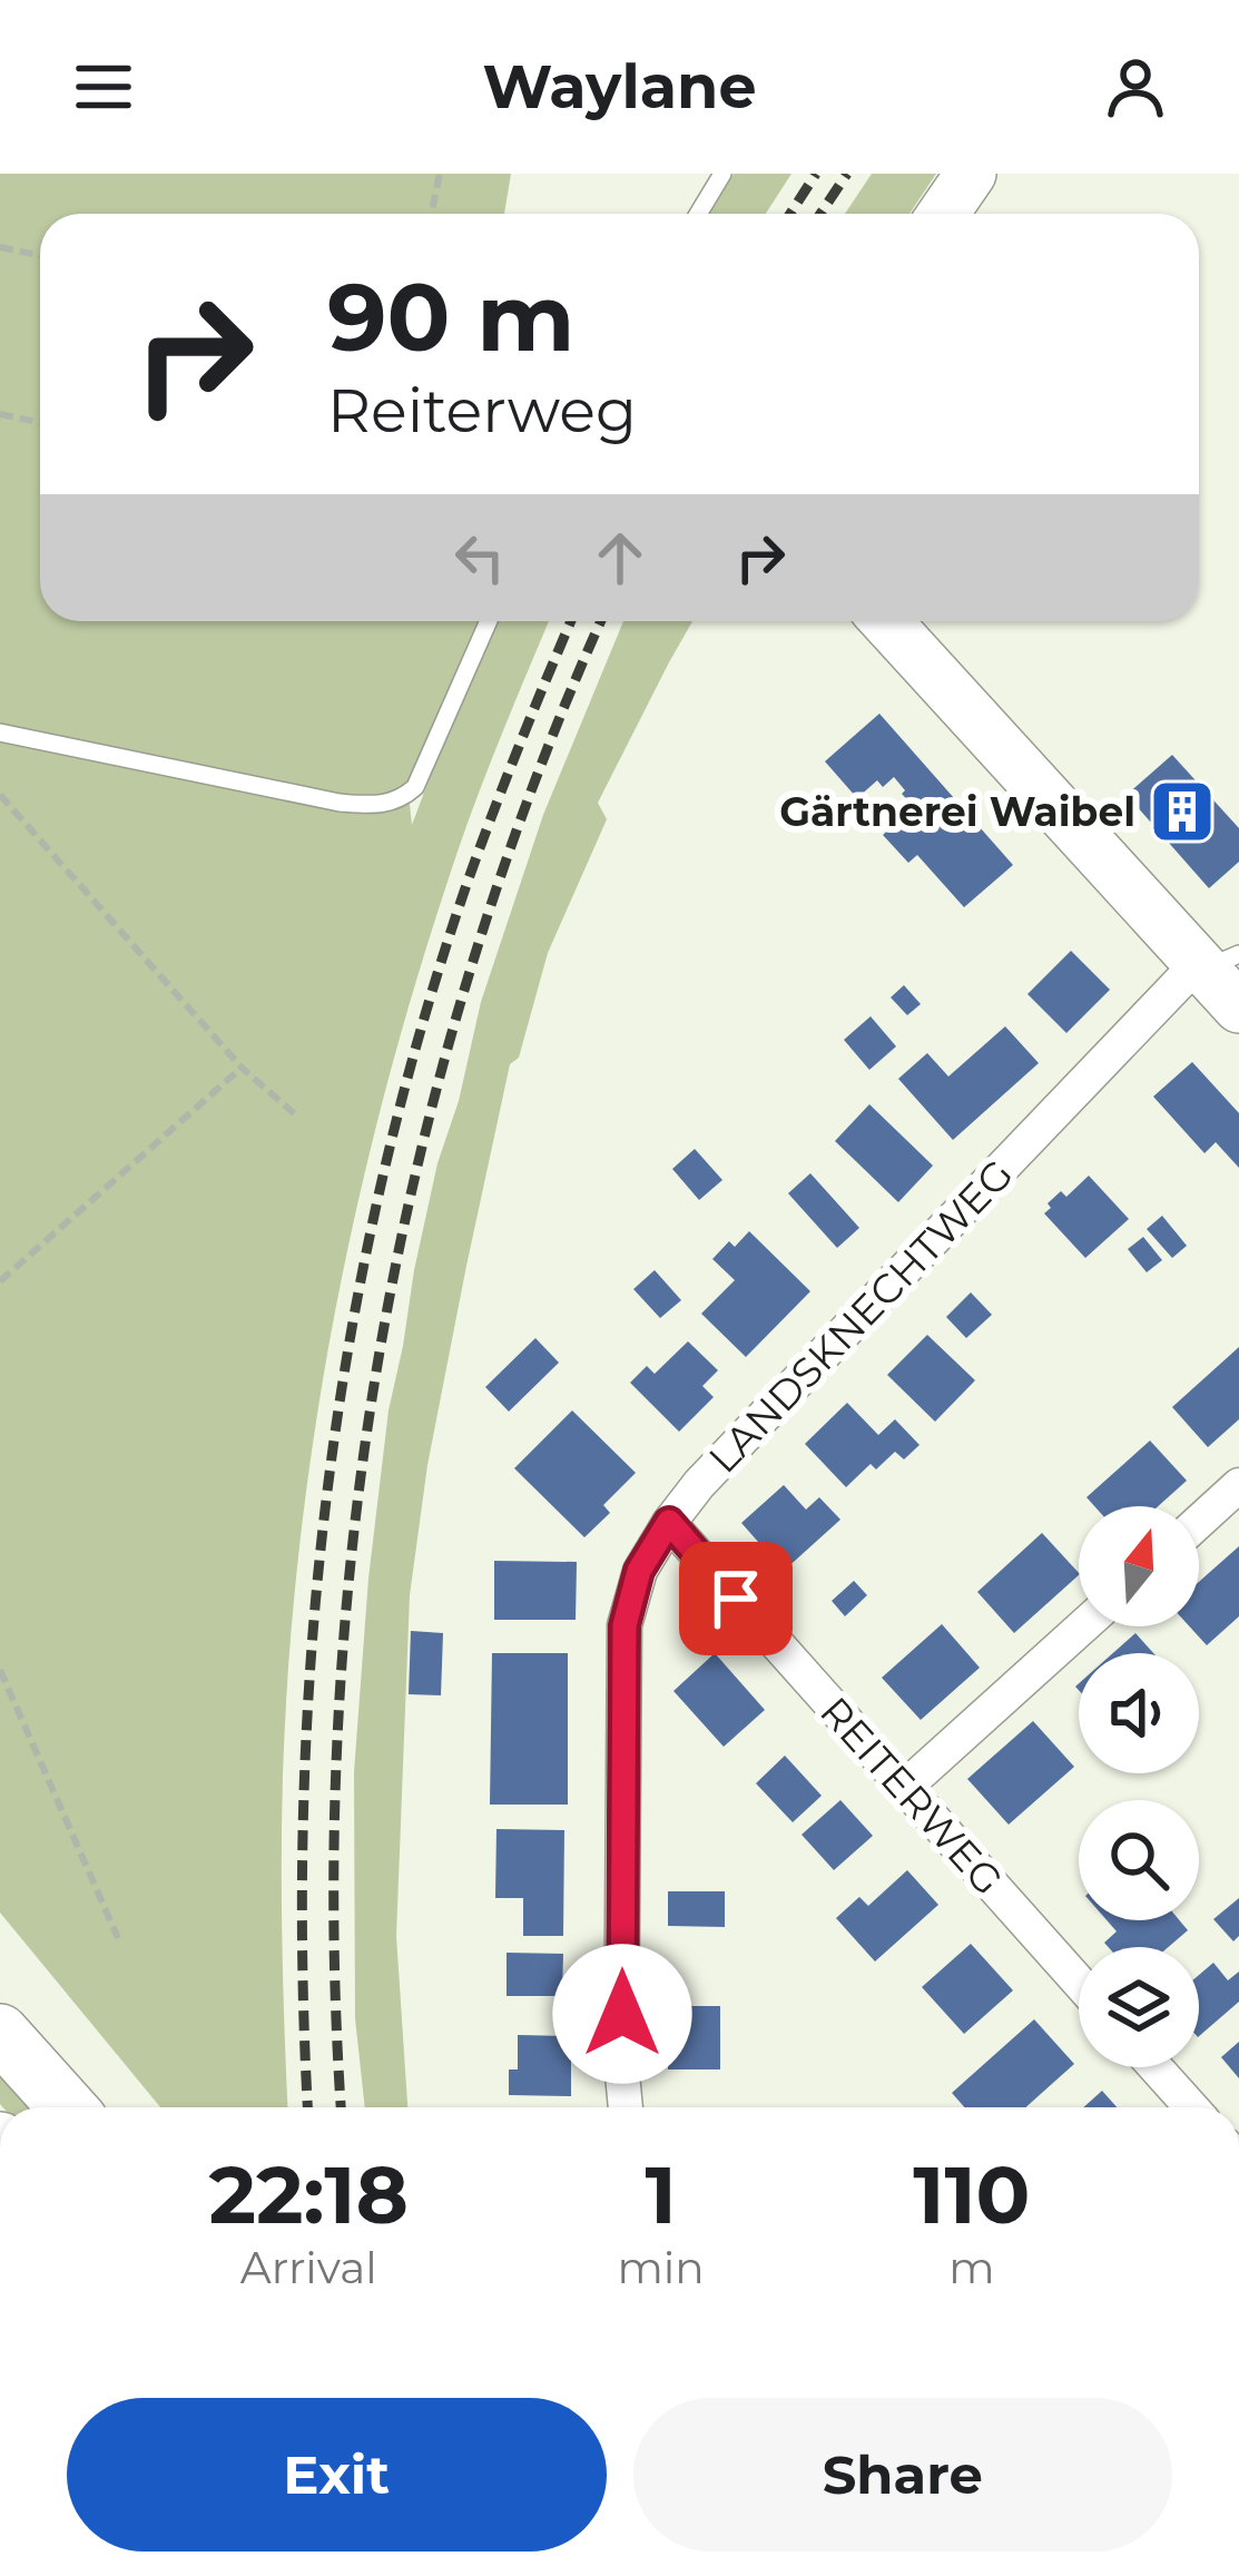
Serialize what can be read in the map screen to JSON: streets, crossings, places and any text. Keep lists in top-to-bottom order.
{
  "streets": {
    "street": ["LANDSKNECHTWEG", "REITERWEG"]
  },
  "crossings": [
    ["LANDSKNECHTWEG", "REITERWEG"]
  ],
  "places": {
    "building": ["Gärtnerei Waibel"]
  },
  "north": "top",
  "page": {
    "header": "Waylane",
    "turn": ["90 m", "Reiterweg"],
    "eta": [
      "22:18",
      "Arrival",
      "1",
      "min",
      "110",
      "m"
    ],
    "buttons": ["Exit", "Share"]
  }
}
